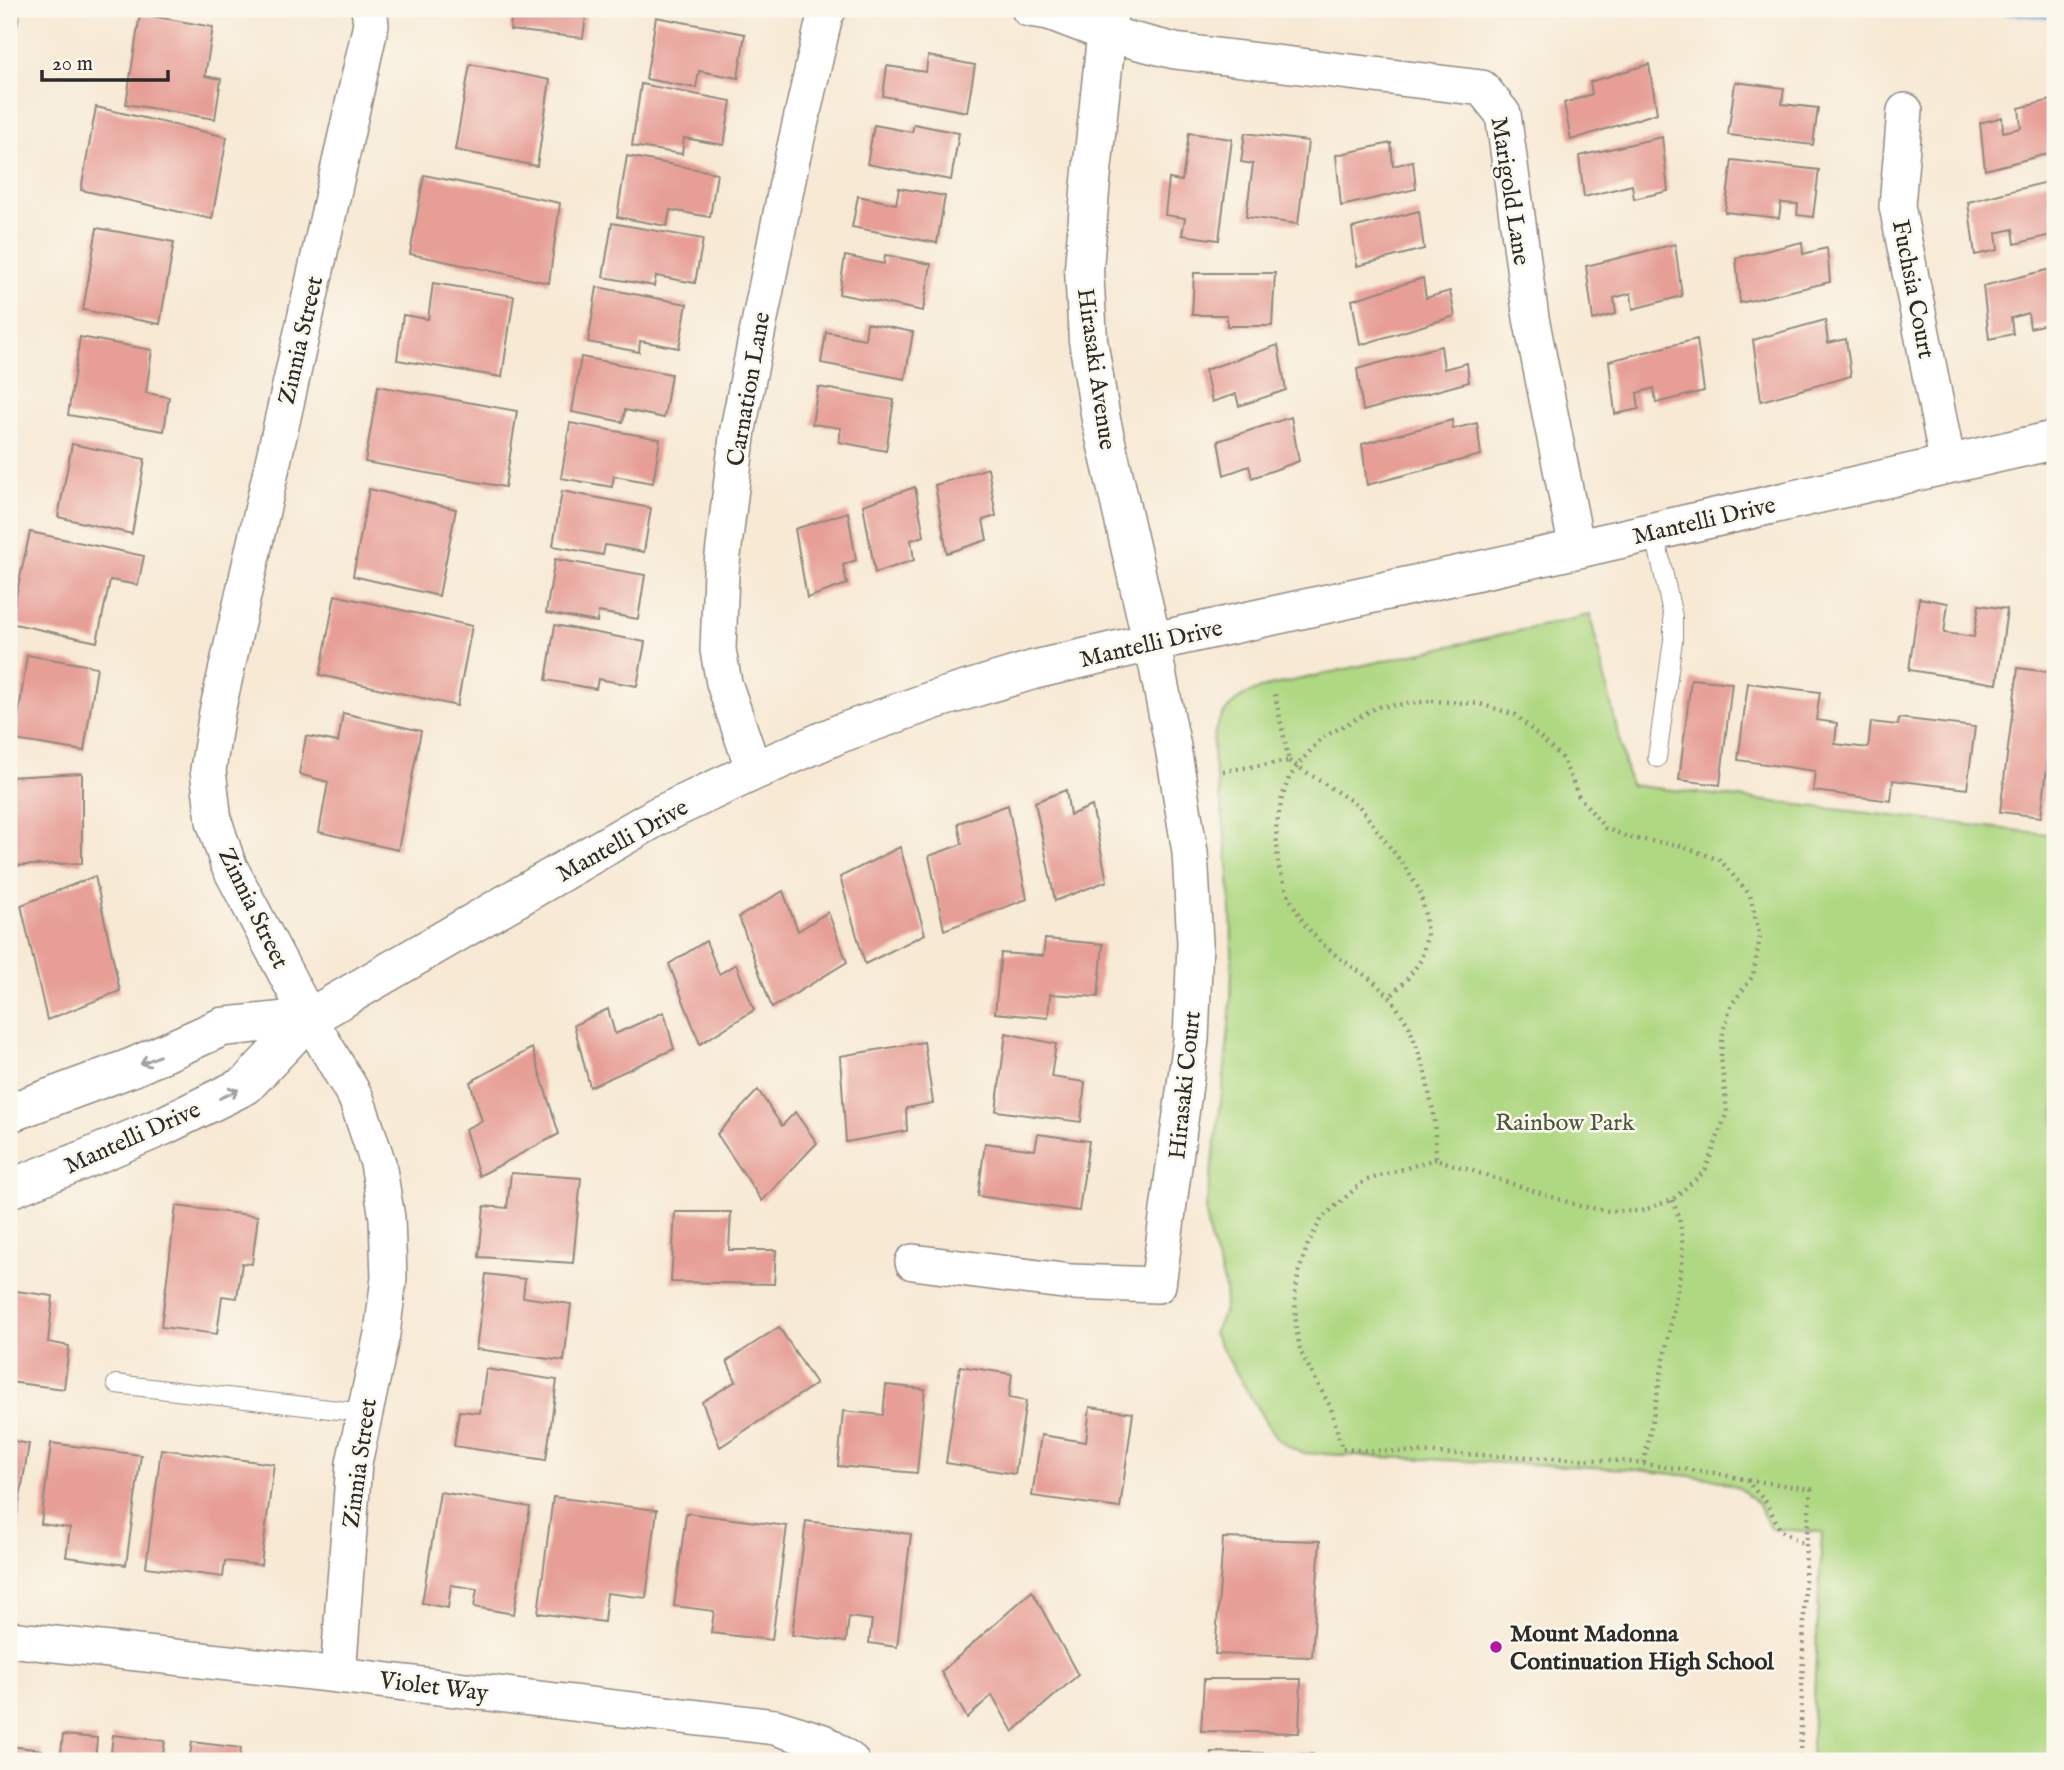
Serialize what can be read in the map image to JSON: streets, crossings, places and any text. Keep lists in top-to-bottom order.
{
  "streets": {
    "street": [
      "Marigold Lane",
      "Fuchsia Court",
      "Zinnia Street",
      "Hirasaki Avenue",
      "Carnation Lane",
      "Mantelli Drive",
      "Hirasaki Court",
      "Violet Way"
    ]
  },
  "crossings": [
    ["Marigold Lane", "Hirasaki Avenue"],
    ["Marigold Lane", "Mantelli Drive"],
    ["Fuchsia Court", "Mantelli Drive"],
    ["Zinnia Street", "Mantelli Drive"],
    ["Zinnia Street", "Violet Way"],
    ["Hirasaki Avenue", "Mantelli Drive"],
    ["Hirasaki Avenue", "Hirasaki Court"],
    ["Carnation Lane", "Mantelli Drive"],
    ["Mantelli Drive", "Hirasaki Court"]
  ],
  "parks": ["Rainbow Park"],
  "places": ["Mount Madonna Continuation High School"],
  "scale_bar": "20 m"
}
